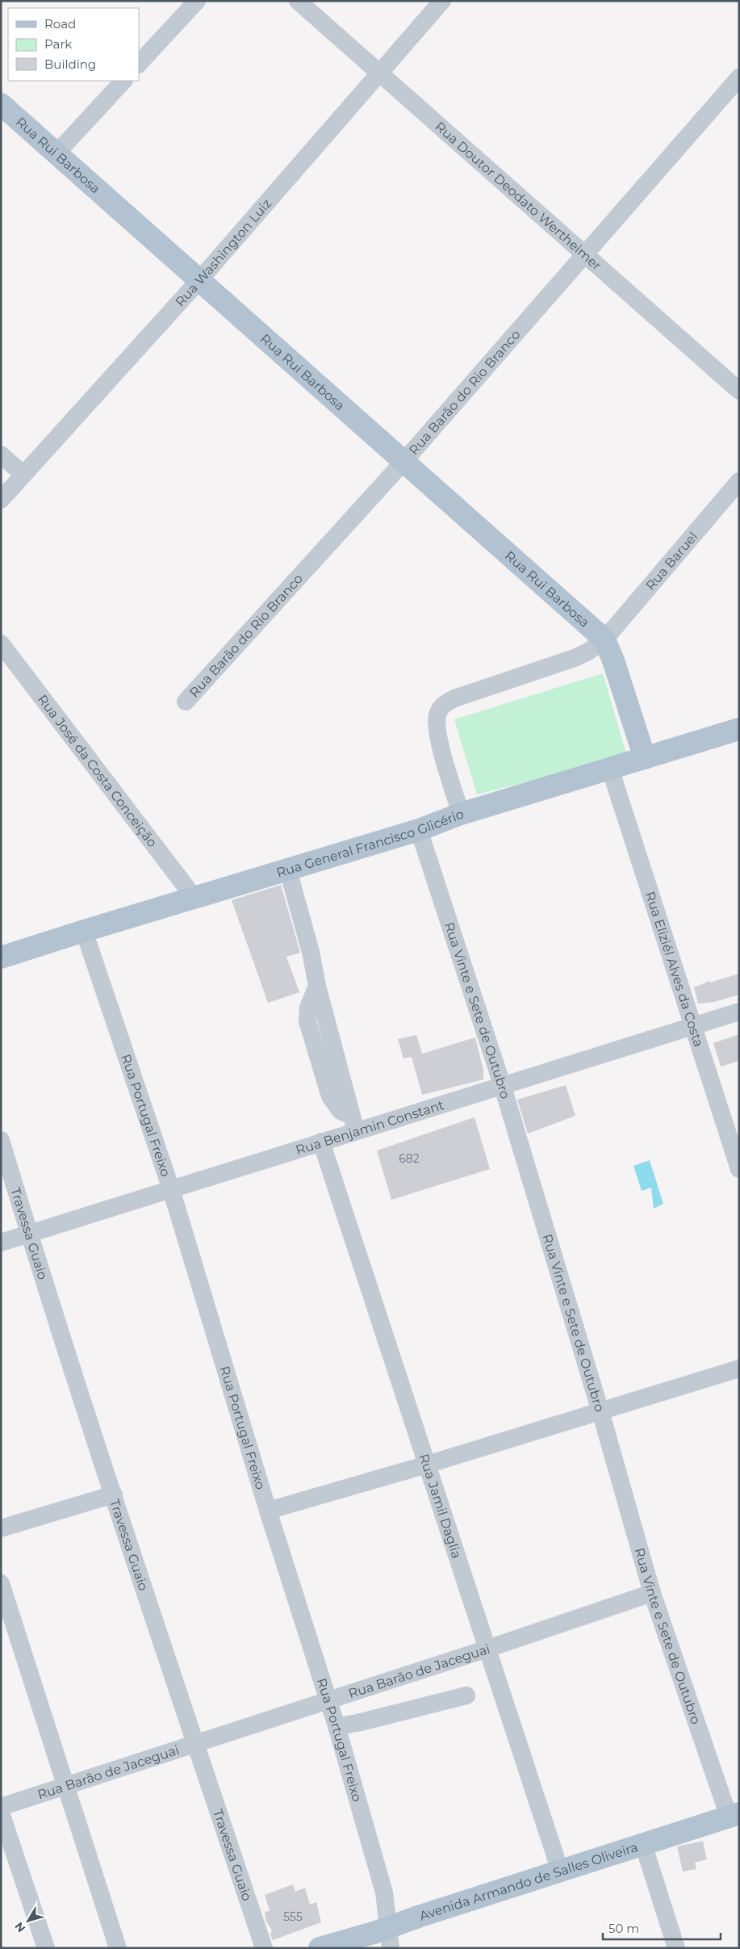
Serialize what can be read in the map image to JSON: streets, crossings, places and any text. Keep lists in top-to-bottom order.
{
  "streets": {
    "main road": ["Rua Rui Barbosa", "Rua General Francisco Glicério", "Avenida Armando de Salles Oliveira"],
    "street": [
      "Rua Doutor Deodato Wertheimer",
      "Rua Washington Luiz",
      "Rua Barão do Rio Branco",
      "Rua Baruel",
      "Rua José da Costa Conceição",
      "Rua Eliziél Alves da Costa",
      "Rua Vinte e Sete de Outubro",
      "Rua Portugal Freixo",
      "Rua Benjamin Constant",
      "Travessa Guaio",
      "Rua Jamil Daglia",
      "Rua Barão de Jaceguai"
    ]
  },
  "crossings": [
    ["Rua Rui Barbosa", "Rua Washington Luiz"],
    ["Rua Rui Barbosa", "Rua Barão do Rio Branco"],
    ["Rua Rui Barbosa", "Rua Baruel"],
    ["Rua Doutor Deodato Wertheimer", "Rua Washington Luiz"],
    ["Rua Doutor Deodato Wertheimer", "Rua Barão do Rio Branco"],
    ["Rua Baruel", "Rua General Francisco Glicério"],
    ["Rua José da Costa Conceição", "Rua General Francisco Glicério"],
    ["Rua General Francisco Glicério", "Rua Eliziél Alves da Costa"],
    ["Rua General Francisco Glicério", "Rua Vinte e Sete de Outubro"],
    ["Rua General Francisco Glicério", "Rua Portugal Freixo"],
    ["Rua Eliziél Alves da Costa", "Rua Benjamin Constant"],
    ["Rua Vinte e Sete de Outubro", "Rua Benjamin Constant"],
    ["Rua Vinte e Sete de Outubro", "Rua Barão de Jaceguai"],
    ["Rua Vinte e Sete de Outubro", "Avenida Armando de Salles Oliveira"],
    ["Rua Portugal Freixo", "Rua Benjamin Constant"],
    ["Rua Portugal Freixo", "Rua Barão de Jaceguai"],
    ["Rua Portugal Freixo", "Avenida Armando de Salles Oliveira"],
    ["Rua Benjamin Constant", "Travessa Guaio"],
    ["Rua Benjamin Constant", "Rua Jamil Daglia"],
    ["Travessa Guaio", "Rua Barão de Jaceguai"],
    ["Rua Jamil Daglia", "Rua Barão de Jaceguai"],
    ["Rua Jamil Daglia", "Avenida Armando de Salles Oliveira"]
  ],
  "house_numbers": ["682", "555"],
  "legend": ["Road", "Park", "Building"],
  "scale_bar": "50 m",
  "north": "bottom left"
}
